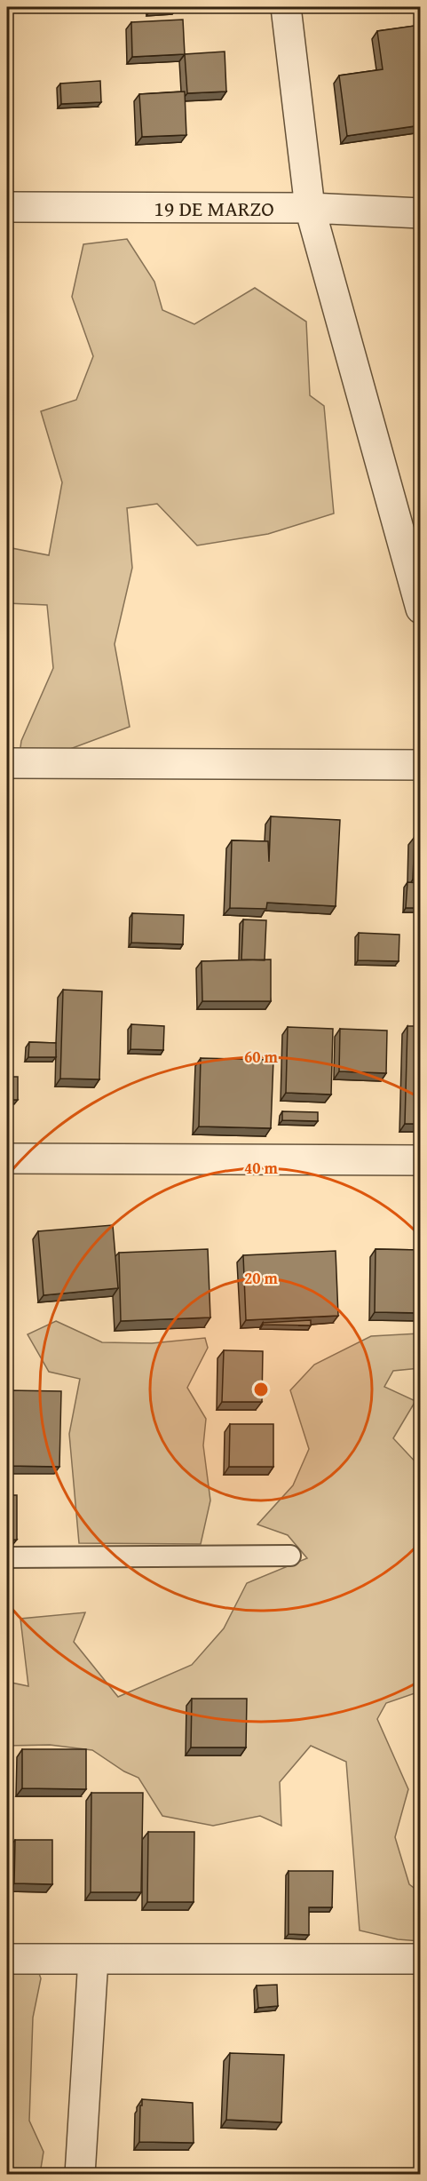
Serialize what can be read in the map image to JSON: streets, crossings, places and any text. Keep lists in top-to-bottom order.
{
  "streets": {
    "street": ["19 DE MARZO"]
  },
  "rings": ["60 m", "40 m", "20 m"]
}
